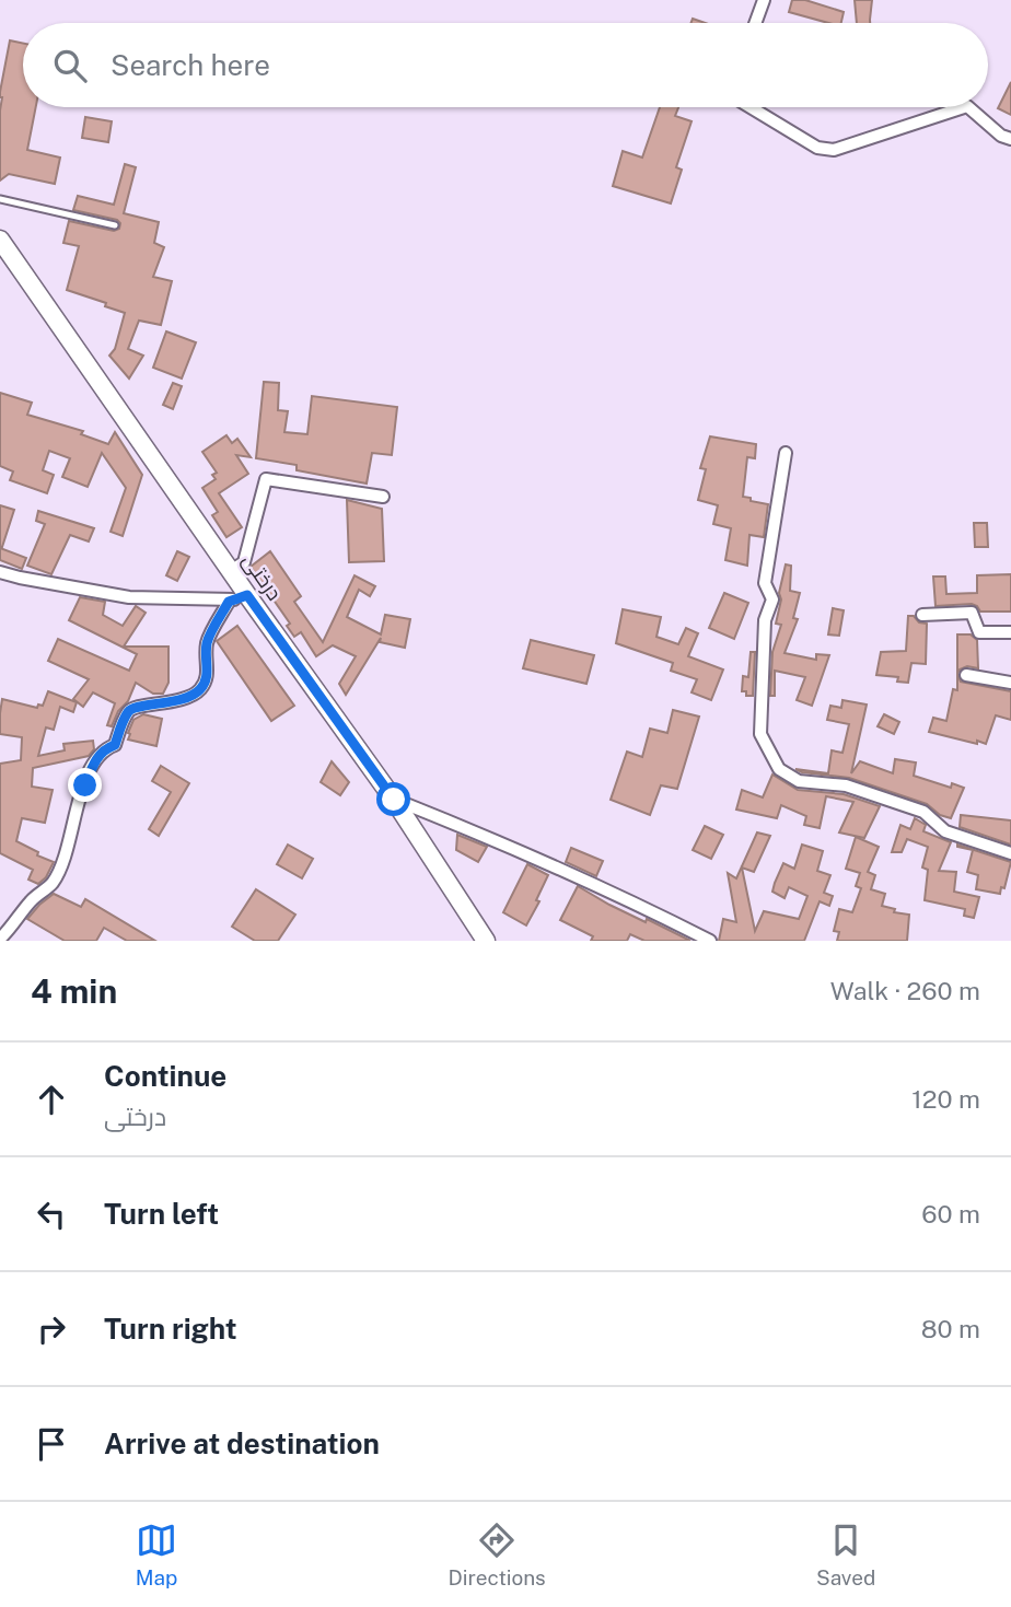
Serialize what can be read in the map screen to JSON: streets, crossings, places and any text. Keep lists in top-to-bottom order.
{
  "streets": {
    "street": ["درختی"]
  },
  "page": {
    "search": "Search here",
    "heading": ["4 min", "Walk · 260 m"],
    "list": [
      ["Continue", "درختی", "120 m"],
      ["Turn left", "60 m"],
      ["Turn right", "80 m"],
      "Arrive at destination"
    ],
    "nav": ["Map", "Directions", "Saved"]
  }
}
